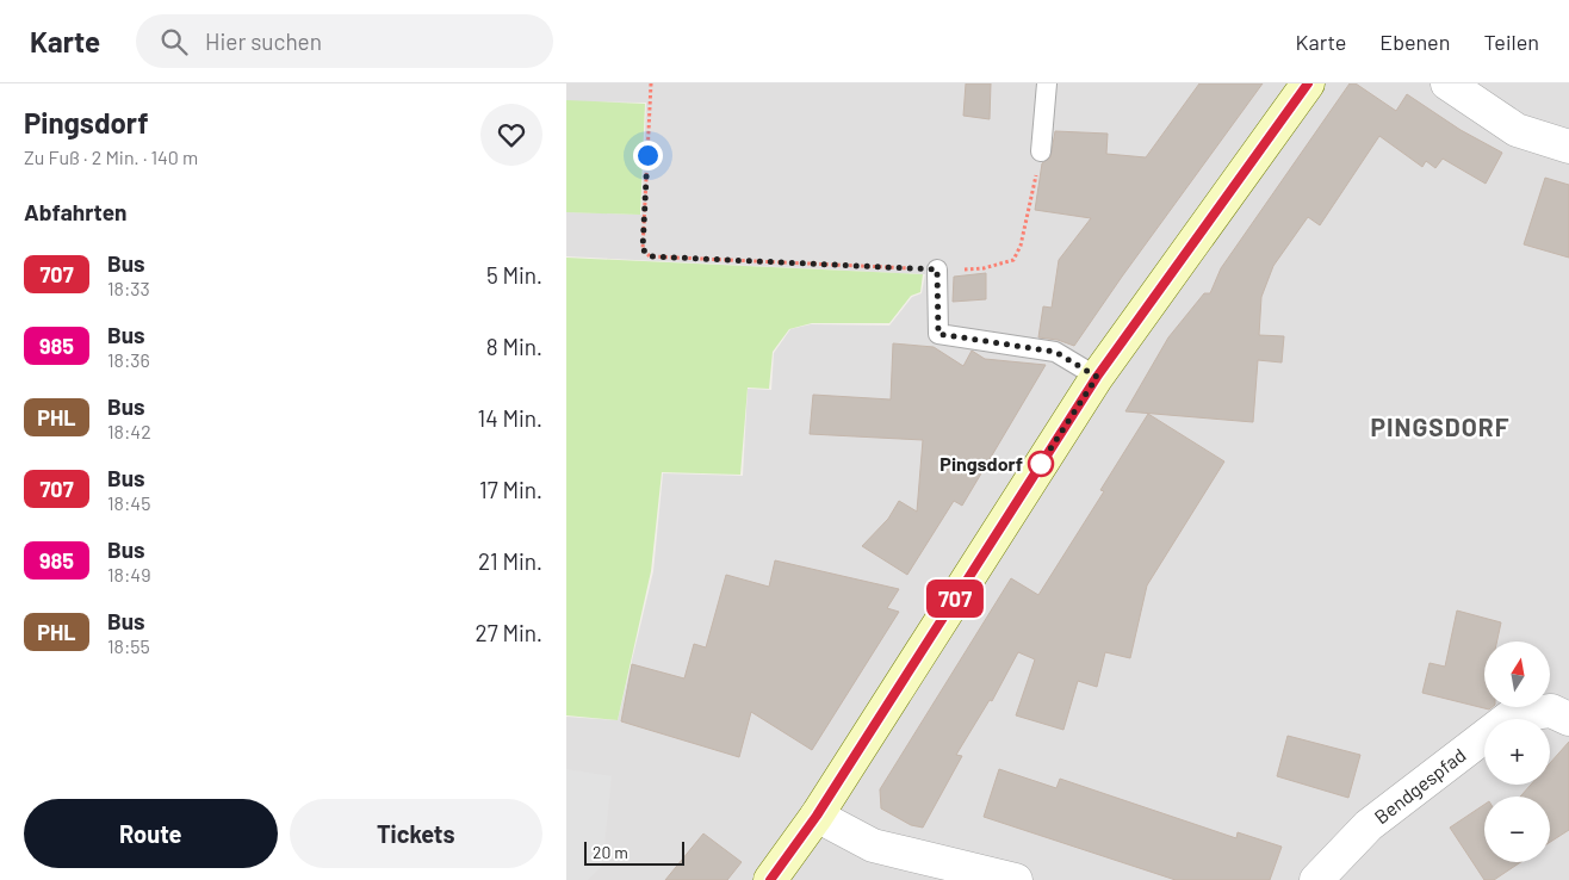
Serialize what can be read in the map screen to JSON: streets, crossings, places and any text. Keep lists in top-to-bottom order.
{
  "streets": {
    "street": ["Bendgespfad"]
  },
  "districts": ["PINGSDORF"],
  "places": ["Pingsdorf"],
  "lines": ["bus line 707"],
  "scale_bar": "20 m",
  "north": "top",
  "page": {
    "header": "Karte",
    "search": "Hier suchen",
    "nav": ["Karte", "Ebenen", "Teilen"],
    "heading": [
      ["Pingsdorf", "Zu Fuß · 2 Min. · 140 m"],
      "Abfahrten"
    ],
    "on_map": "707",
    "list": [
      {
        "mark": "707",
        "name": "Bus",
        "note": "18:33",
        "value": "5 Min."
      },
      {
        "mark": "985",
        "name": "Bus",
        "note": "18:36",
        "value": "8 Min."
      },
      {
        "mark": "PHL",
        "name": "Bus",
        "note": "18:42",
        "value": "14 Min."
      },
      {
        "mark": "707",
        "name": "Bus",
        "note": "18:45",
        "value": "17 Min."
      },
      {
        "mark": "985",
        "name": "Bus",
        "note": "18:49",
        "value": "21 Min."
      },
      {
        "mark": "PHL",
        "name": "Bus",
        "note": "18:55",
        "value": "27 Min."
      }
    ],
    "map_buttons": ["+", "−"],
    "buttons": ["Route", "Tickets"],
    "scale": "20 m"
  }
}
